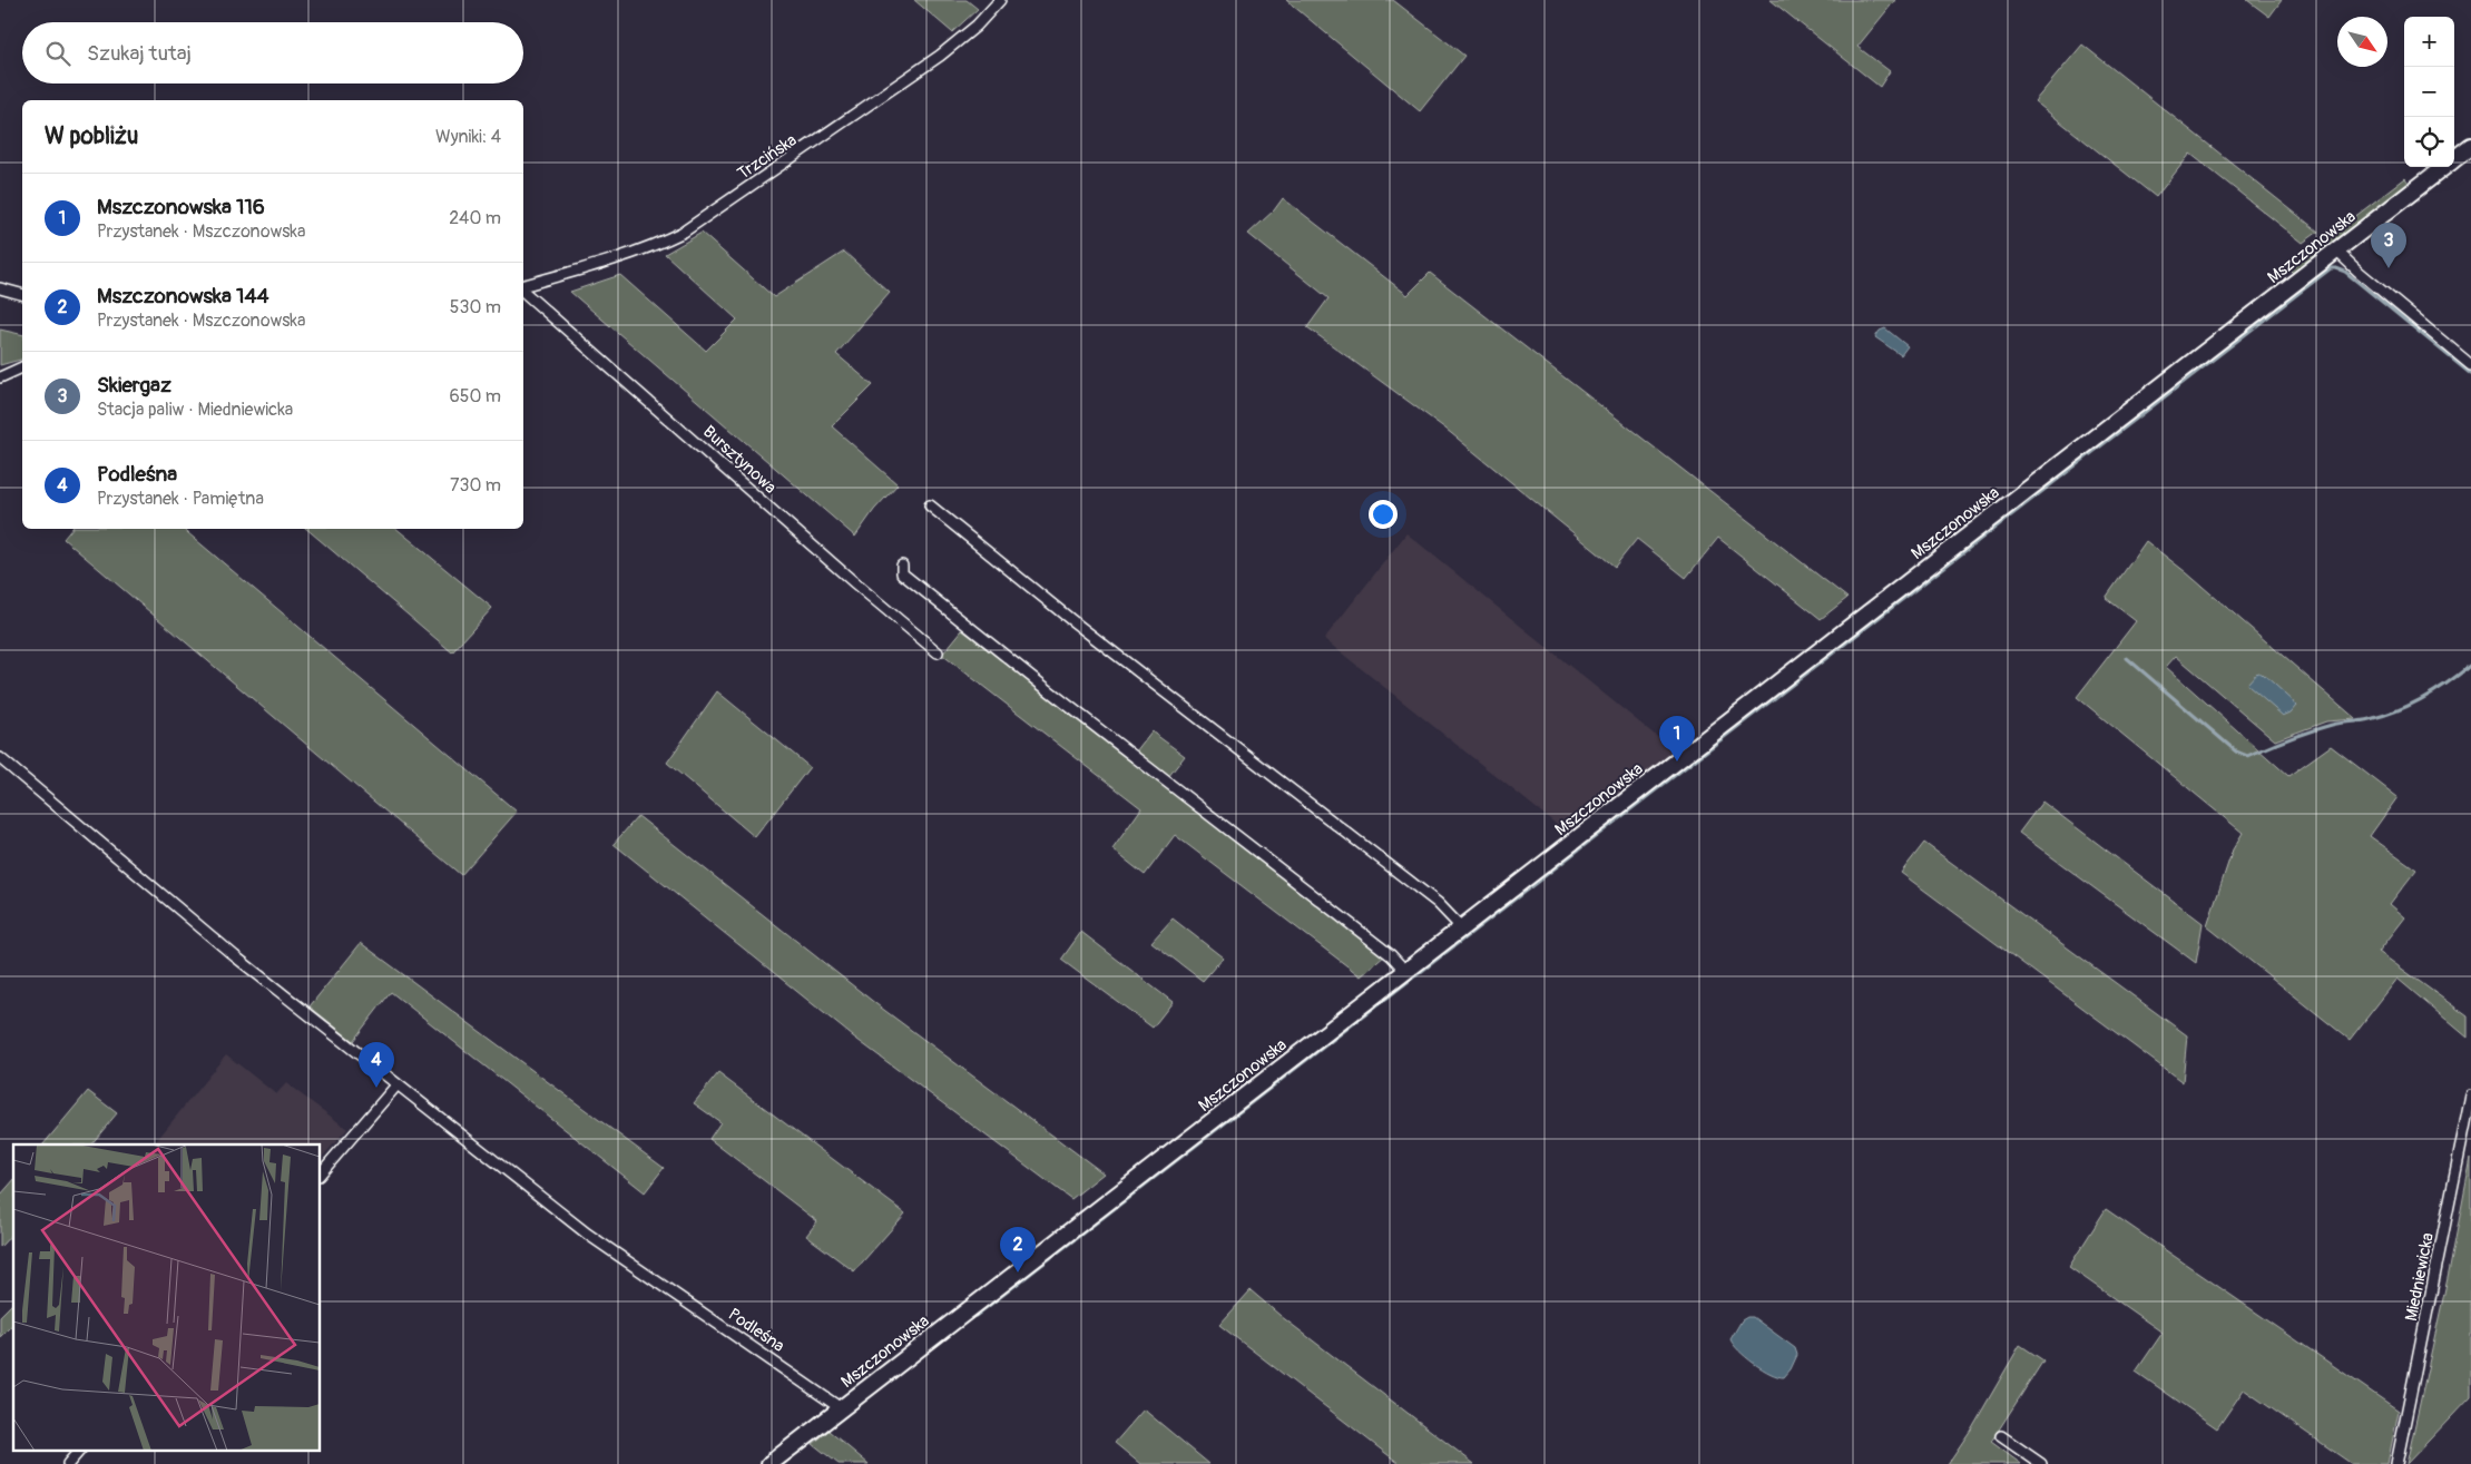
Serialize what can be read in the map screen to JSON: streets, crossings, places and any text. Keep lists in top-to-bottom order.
{
  "streets": {
    "main road": ["Mszczonowska"],
    "street": [
      "Trzcińska",
      "Bursztynowa",
      "Miedniewicka",
      "Podleśna"
    ]
  },
  "crossings": [
    ["Mszczonowska", "Podleśna"]
  ],
  "north": "bottom right",
  "page": {
    "map_buttons": ["+", "−"],
    "search": "Szukaj tutaj",
    "heading": ["W pobliżu", "Wyniki: 4"],
    "list": [
      {
        "mark": "1",
        "name": "Mszczonowska 116",
        "note": "Przystanek · Mszczonowska",
        "value": "240 m"
      },
      {
        "mark": "2",
        "name": "Mszczonowska 144",
        "note": "Przystanek · Mszczonowska",
        "value": "530 m"
      },
      {
        "mark": "3",
        "name": "Skiergaz",
        "note": "Stacja paliw · Miedniewicka",
        "value": "650 m"
      },
      {
        "mark": "4",
        "name": "Podleśna",
        "note": "Przystanek · Pamiętna",
        "value": "730 m"
      }
    ],
    "pins": [
      "3",
      "1",
      "4",
      "2"
    ]
  }
}
